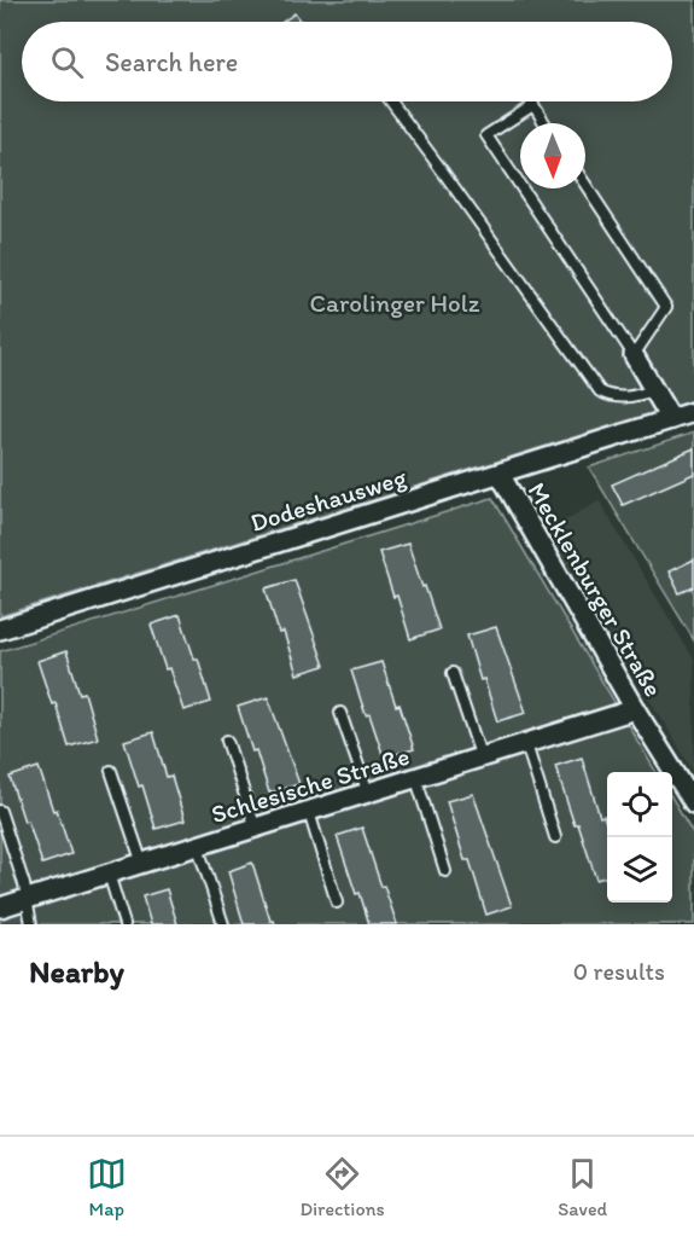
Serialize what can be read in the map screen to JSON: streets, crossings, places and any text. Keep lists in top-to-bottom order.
{
  "streets": {
    "street": ["Dodeshausweg", "Mecklenburger Straße", "Schlesische Straße"]
  },
  "crossings": [
    ["Dodeshausweg", "Mecklenburger Straße"],
    ["Mecklenburger Straße", "Schlesische Straße"]
  ],
  "parks": ["Carolinger Holz"],
  "north": "bottom",
  "page": {
    "search": "Search here",
    "heading": ["Nearby", "0 results"],
    "nav": ["Map", "Directions", "Saved"]
  }
}
